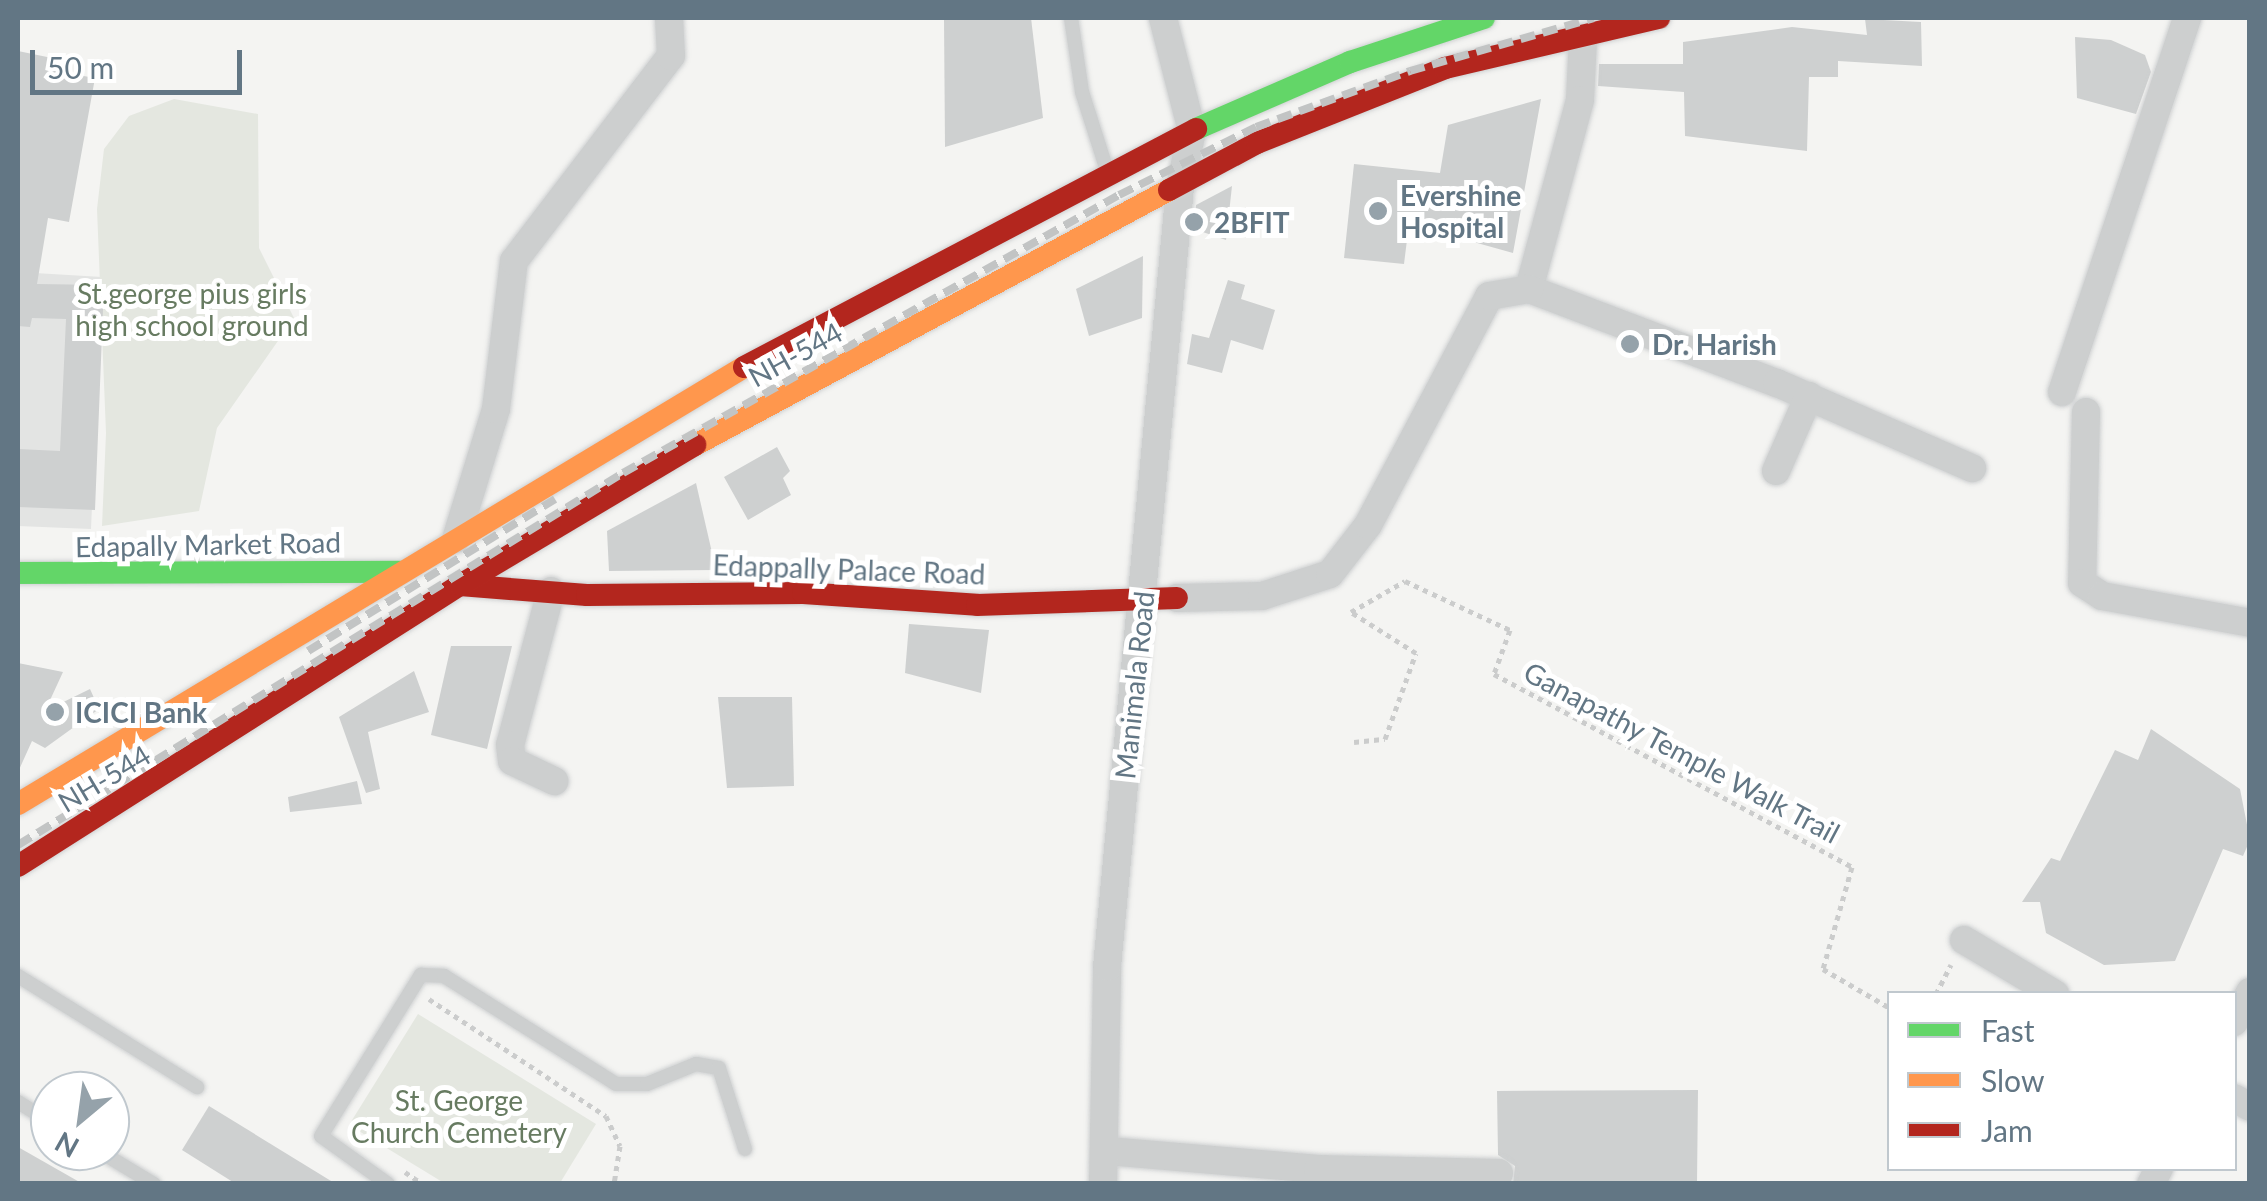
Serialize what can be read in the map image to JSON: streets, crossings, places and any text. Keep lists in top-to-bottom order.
{
  "streets": {
    "main road": ["NH-544", "Edapally Market Road", "Edappally Palace Road"],
    "street": ["Manimala Road"],
    "path": ["Ganapathy Temple Walk Trail"]
  },
  "crossings": [
    ["NH-544", "Edapally Market Road"],
    ["NH-544", "Edappally Palace Road"],
    ["NH-544", "Manimala Road"],
    ["Edappally Palace Road", "Manimala Road"]
  ],
  "parks": ["St.george pius girls high school ground", "St. George Church Cemetery"],
  "places": [
    "Evershine Hospital",
    "2BFIT",
    "Dr. Harish",
    "ICICI Bank"
  ],
  "legend": ["Fast", "Slow", "Jam"],
  "scale_bar": "50 m",
  "north": "bottom left"
}
